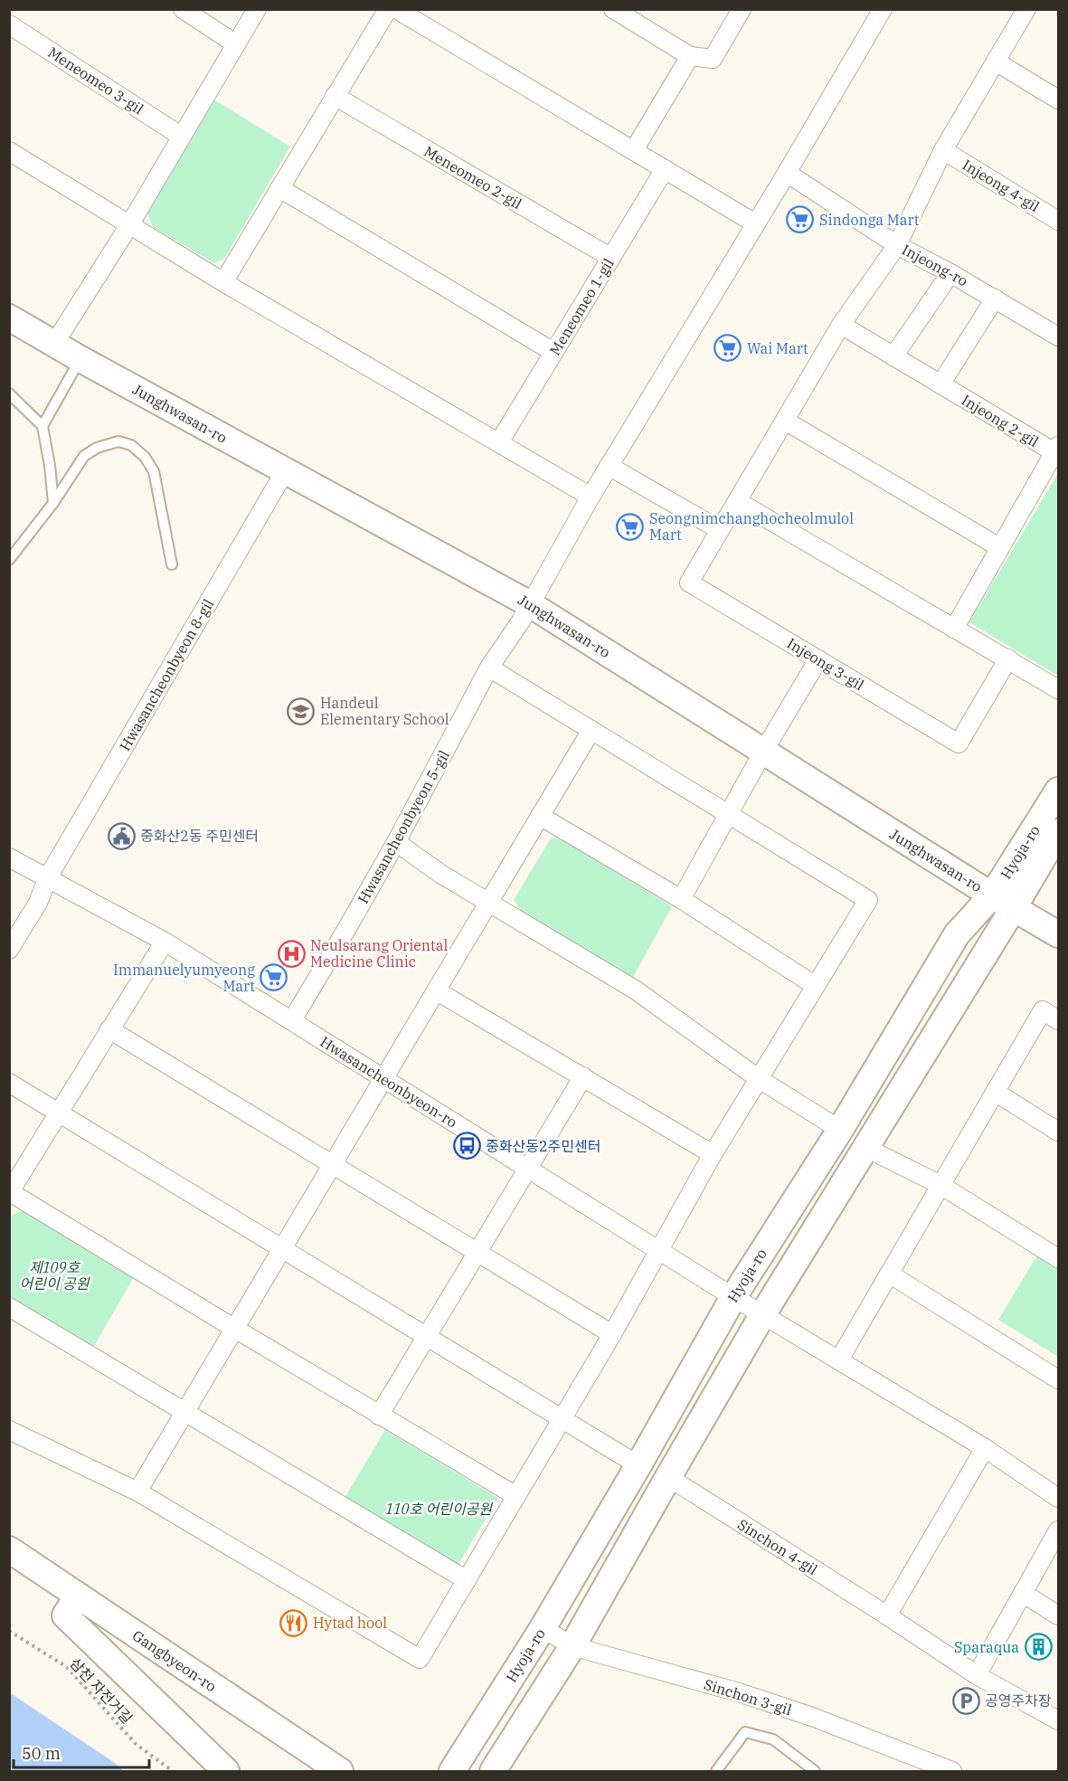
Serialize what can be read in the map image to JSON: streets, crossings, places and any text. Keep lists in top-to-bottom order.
{
  "streets": {
    "street": [
      "Meneomeo 3-gil",
      "Meneomeo 2-gil",
      "Injeong 4-gil",
      "Injeong-ro",
      "Meneomeo 1-gil",
      "Junghwasan-ro",
      "Injeong 2-gil",
      "Injeong 3-gil",
      "Hwasancheonbyeon 8-gil",
      "Hwasancheonbyeon 5-gil",
      "Hyoja-ro",
      "Hwasancheonbyeon-ro",
      "Sinchon 4-gil",
      "Gangbyeon-ro",
      "Sinchon 3-gil"
    ],
    "path": ["삼천 자전거길"]
  },
  "crossings": [
    ["Meneomeo 2-gil", "Meneomeo 1-gil"],
    ["Injeong-ro", "Injeong 3-gil"],
    ["Junghwasan-ro", "Hwasancheonbyeon 8-gil"],
    ["Junghwasan-ro", "Hwasancheonbyeon 5-gil"],
    ["Junghwasan-ro", "Hyoja-ro"],
    ["Hwasancheonbyeon 8-gil", "Hwasancheonbyeon-ro"],
    ["Hwasancheonbyeon 5-gil", "Hwasancheonbyeon-ro"],
    ["Hyoja-ro", "Hwasancheonbyeon-ro"],
    ["Hyoja-ro", "Sinchon 4-gil"],
    ["Hyoja-ro", "Sinchon 3-gil"]
  ],
  "parks": ["제109호 어린이 공원", "110호 어린이공원"],
  "places": {
    "supermarket": [
      "Sindonga Mart",
      "Wai Mart",
      "Seongnimchanghocheolmulol Mart",
      "Immanuelyumyeong Mart"
    ],
    "school or university": ["Handeul Elementary School"],
    "public building": ["중화산2동 주민센터"],
    "hospital": ["Neulsarang Oriental Medicine Clinic"],
    "bus stop": ["중화산동2주민센터"],
    "restaurant": ["Hytad hool"],
    "building": ["Sparaqua"],
    "parking": ["공영주차장"]
  },
  "scale_bar": "50 m"
}
